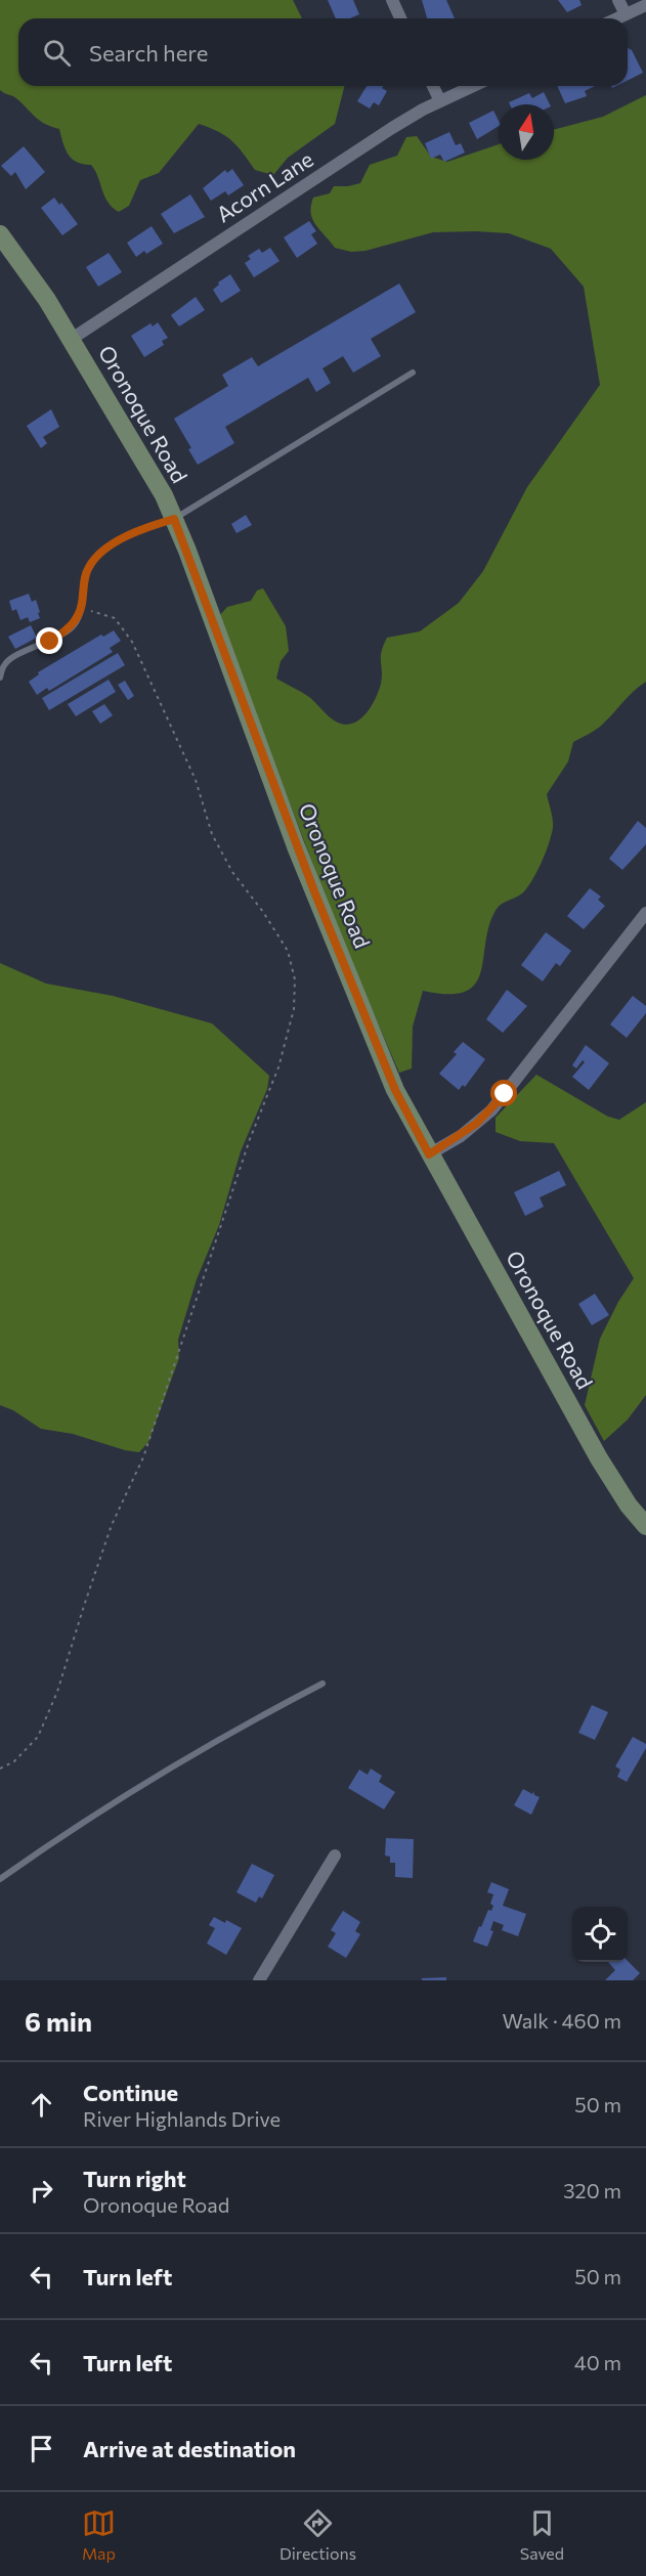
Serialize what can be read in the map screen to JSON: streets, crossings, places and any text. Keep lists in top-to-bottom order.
{
  "streets": {
    "street": ["Acorn Lane", "Oronoque Road"]
  },
  "crossings": [
    ["Acorn Lane", "Oronoque Road"]
  ],
  "north": "top",
  "page": {
    "search": "Search here",
    "heading": ["6 min", "Walk · 460 m"],
    "list": [
      ["Continue", "River Highlands Drive", "50 m"],
      ["Turn right", "Oronoque Road", "320 m"],
      ["Turn left", "50 m"],
      ["Turn left", "40 m"],
      "Arrive at destination"
    ],
    "nav": ["Map", "Directions", "Saved"]
  }
}
